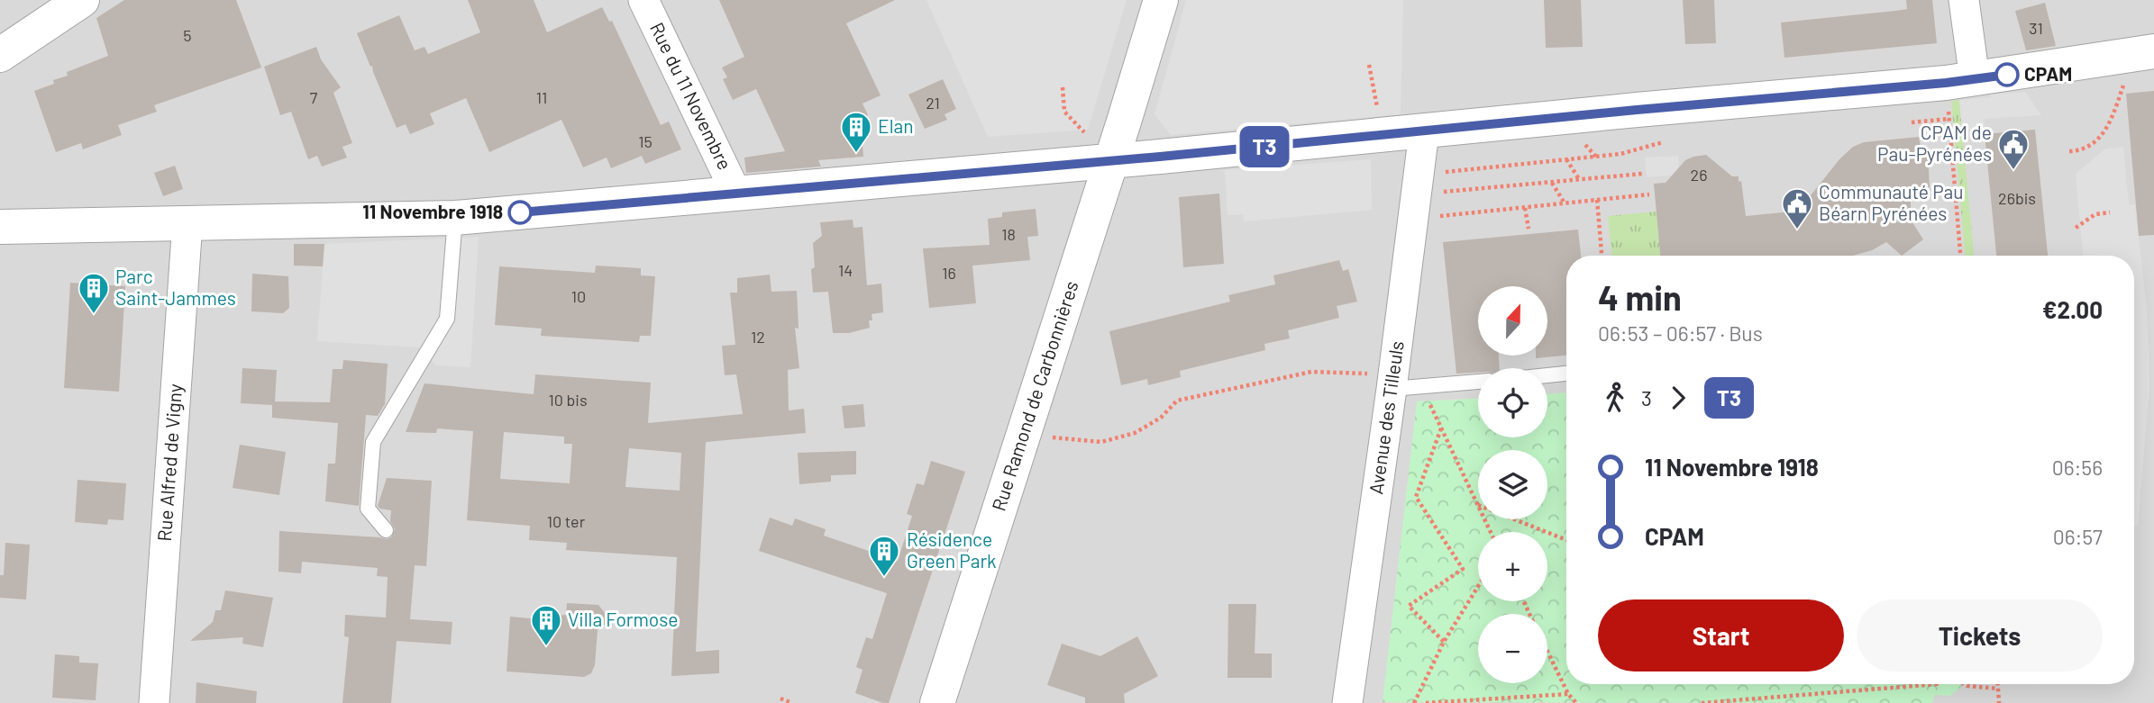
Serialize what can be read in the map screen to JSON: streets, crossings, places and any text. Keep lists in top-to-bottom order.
{
  "streets": {
    "street": [
      "Rue du 11 Novembre",
      "Rue Ramond de Carbonnières",
      "Avenue des Tilleuls",
      "Rue Alfred de Vigny"
    ]
  },
  "places": {
    "other": ["CPAM", "11 Novembre 1918"],
    "building": [
      "Elan",
      "Parc Saint-Jammes",
      "Résidence Green Park",
      "Villa Formose"
    ],
    "public building": ["CPAM de Pau-Pyrénées", "Communauté Pau Béarn Pyrénées"]
  },
  "lines": ["bus line T3"],
  "house_numbers": [
    "31",
    "5",
    "7",
    "11",
    "21",
    "15",
    "26",
    "26bis",
    "18",
    "14",
    "16",
    "10",
    "12",
    "10 bis",
    "10 ter"
  ],
  "north": "top",
  "page": {
    "on_map": "T3",
    "heading": ["4 min", "06:53 – 06:57 · Bus", "€2.00"],
    "map_buttons": ["+", "−"],
    "legs": ["3", "T3"],
    "list": [
      {
        "name": "11 Novembre 1918",
        "value": "06:56"
      },
      {
        "name": "CPAM",
        "value": "06:57"
      }
    ],
    "buttons": ["Start", "Tickets"]
  }
}
